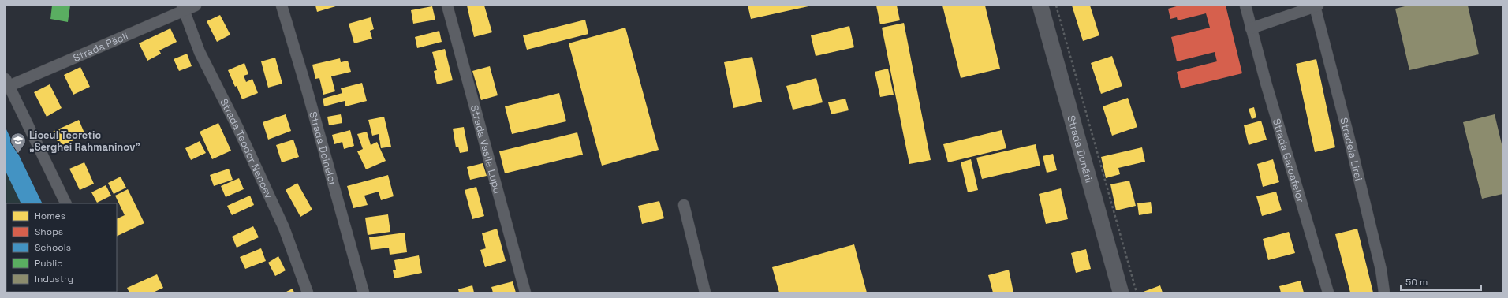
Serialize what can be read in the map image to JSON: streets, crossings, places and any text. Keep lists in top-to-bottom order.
{
  "streets": {
    "main road": ["Strada Dunării"],
    "street": [
      "Strada Păcii",
      "Strada Teodor Nencev",
      "Strada Doinelor",
      "Strada Vasile Lupu",
      "Stradela Lirei",
      "Strada Garoafelor"
    ]
  },
  "crossings": [
    ["Strada Păcii", "Strada Teodor Nencev"]
  ],
  "places": {
    "school or university": ["Liceul Teoretic „Serghei Rahmaninov”"]
  },
  "legend": [
    "Homes",
    "Shops",
    "Schools",
    "Public",
    "Industry"
  ],
  "scale_bar": "50 m"
}
